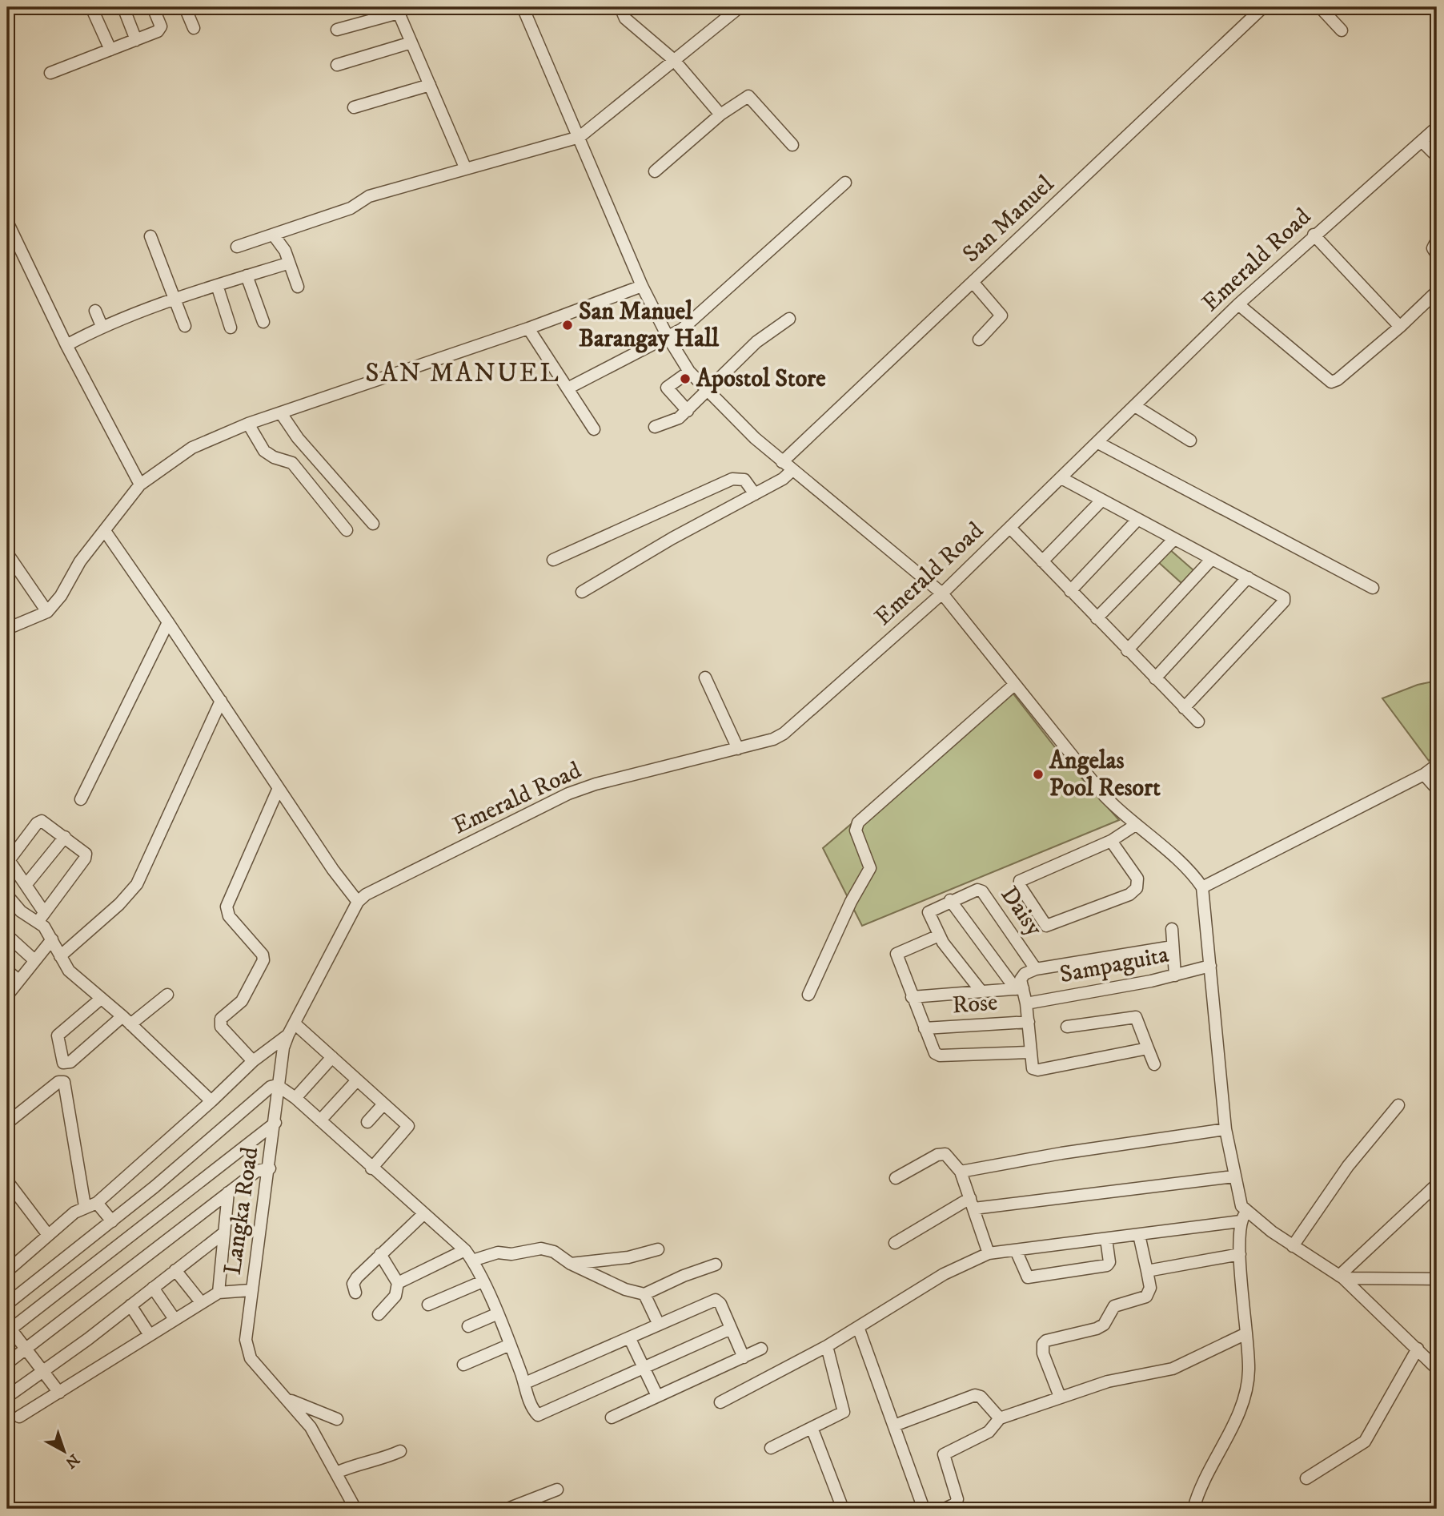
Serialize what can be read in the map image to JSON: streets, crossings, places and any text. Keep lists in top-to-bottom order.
{
  "streets": {
    "street": [
      "San Manuel",
      "Emerald Road",
      "Daisy",
      "Sampaguita",
      "Rose",
      "Langka Road"
    ]
  },
  "crossings": [
    ["Emerald Road", "Langka Road"]
  ],
  "districts": ["SAN MANUEL"],
  "places": ["San Manuel Barangay Hall", "Apostol Store", "Angelas Pool Resort"],
  "north": "bottom right"
}
